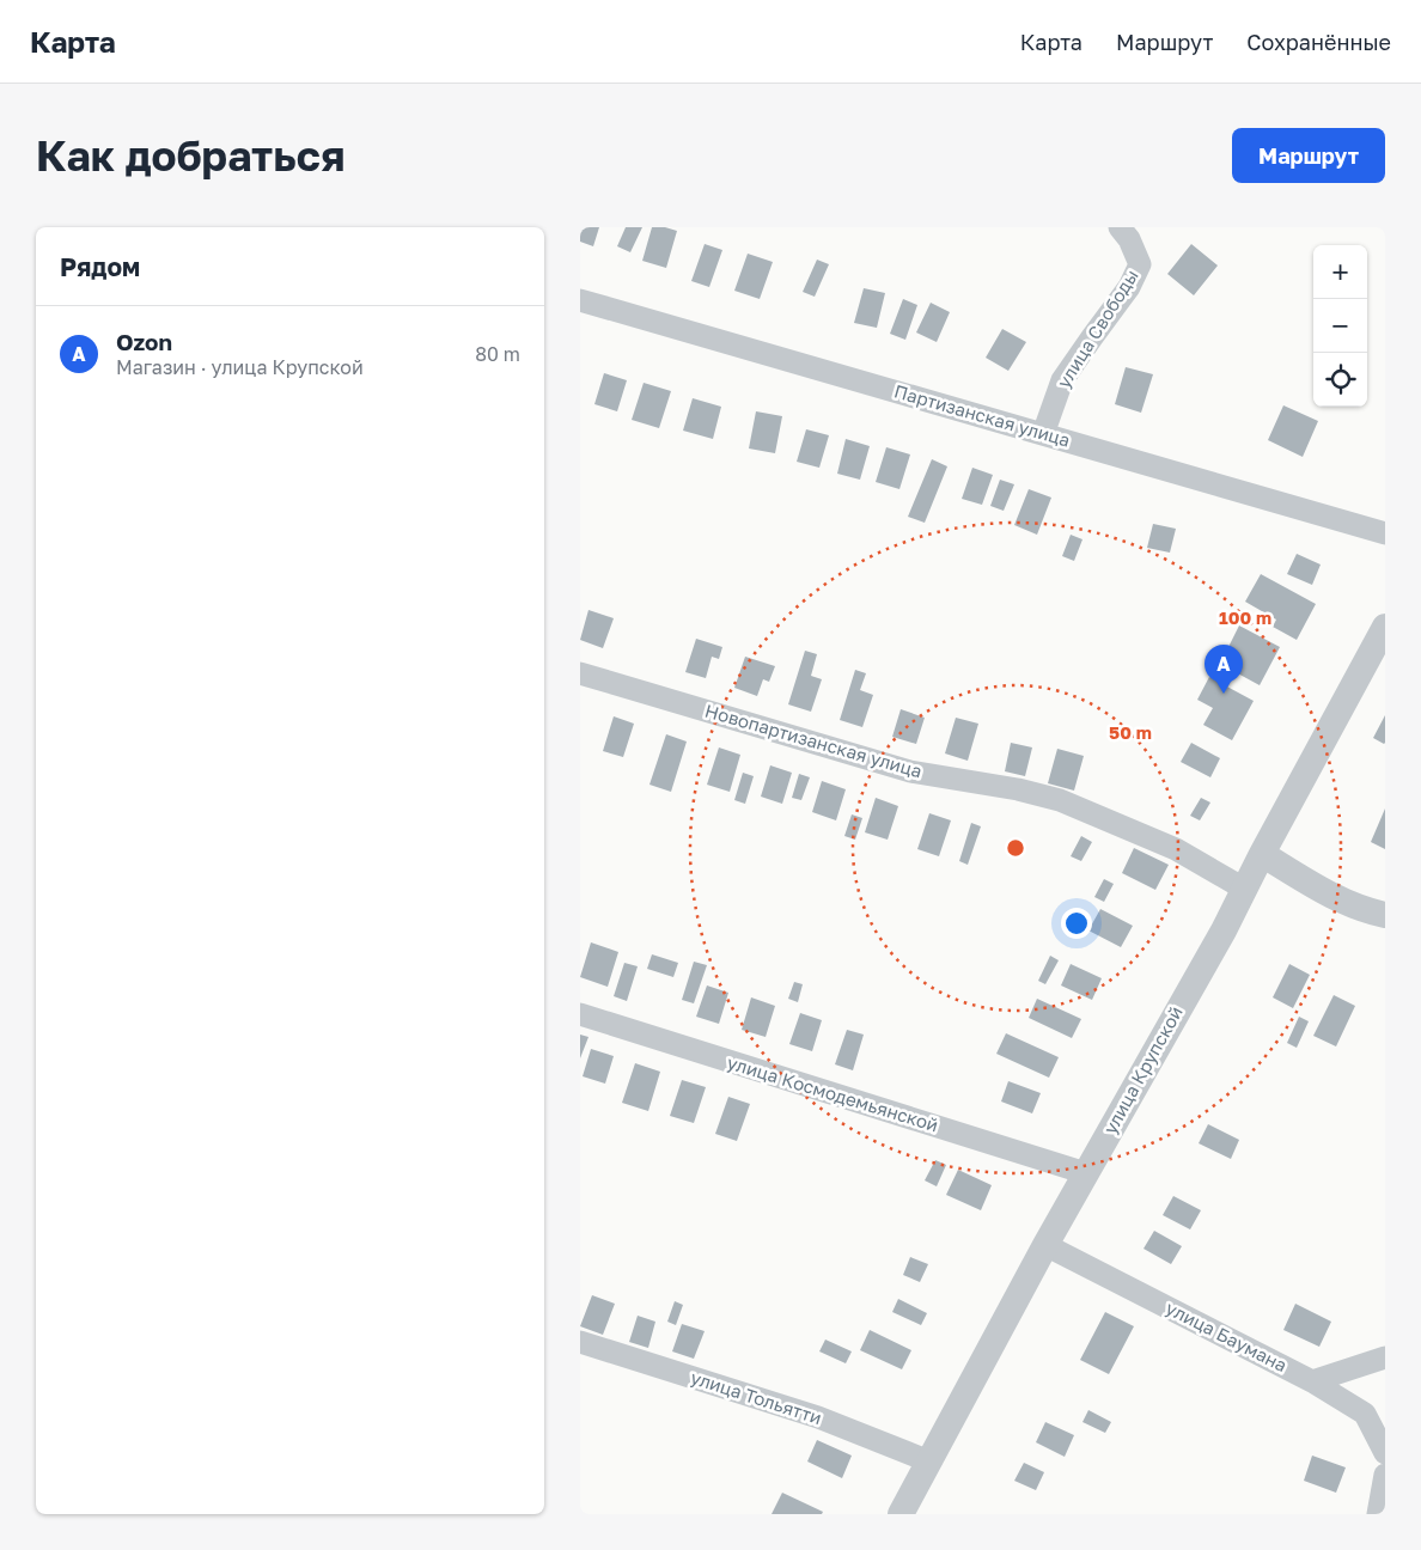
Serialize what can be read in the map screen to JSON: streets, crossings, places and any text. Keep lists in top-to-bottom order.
{
  "streets": {
    "street": [
      "улица Свободы",
      "Партизанская улица",
      "Новопартизанская улица",
      "улица Крупской",
      "улица Космодемьянской",
      "улица Баумана",
      "улица Тольятти"
    ]
  },
  "crossings": [
    ["улица Свободы", "Партизанская улица"],
    ["Новопартизанская улица", "улица Крупской"],
    ["улица Крупской", "улица Космодемьянской"],
    ["улица Крупской", "улица Баумана"],
    ["улица Крупской", "улица Тольятти"]
  ],
  "page": {
    "header": "Карта",
    "nav": ["Карта", "Маршрут", "Сохранённые"],
    "buttons": "Маршрут",
    "title": "Как добраться",
    "heading": "Рядом",
    "map_buttons": ["+", "−"],
    "list": [
      {
        "mark": "A",
        "name": "Ozon",
        "note": "Магазин · улица Крупской",
        "value": "80 m"
      }
    ],
    "pins": "A"
  },
  "rings": ["100 m", "50 m"]
}
